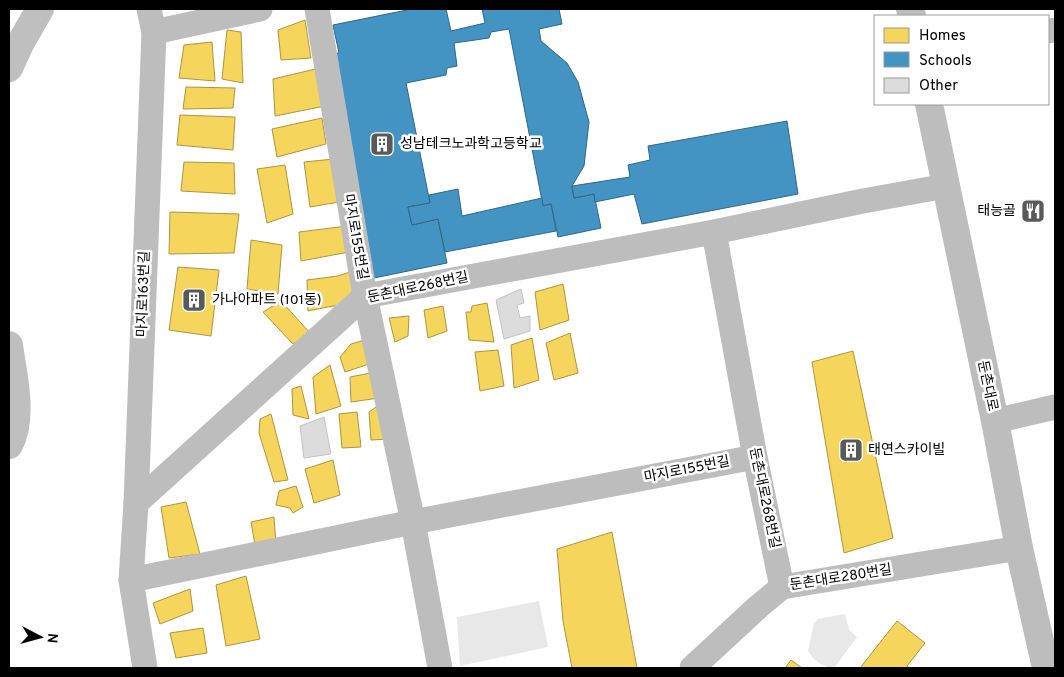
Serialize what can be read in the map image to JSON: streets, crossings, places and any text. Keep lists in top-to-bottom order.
{
  "streets": {
    "main road": ["둔촌대로"],
    "street": [
      "마지로155번길",
      "둔촌대로268번길",
      "마지로163번길",
      "둔촌대로280번길"
    ]
  },
  "crossings": [
    ["마지로155번길", "둔촌대로268번길"],
    ["둔촌대로268번길", "마지로163번길"],
    ["둔촌대로268번길", "둔촌대로"],
    ["둔촌대로268번길", "둔촌대로280번길"],
    ["둔촌대로", "둔촌대로280번길"]
  ],
  "places": {
    "building": ["성남테크노과학고등학교", "가나아파트 (101동)", "태연스카이빌"],
    "restaurant": ["태능골"]
  },
  "legend": ["Homes", "Schools", "Other"],
  "north": "right"
}
